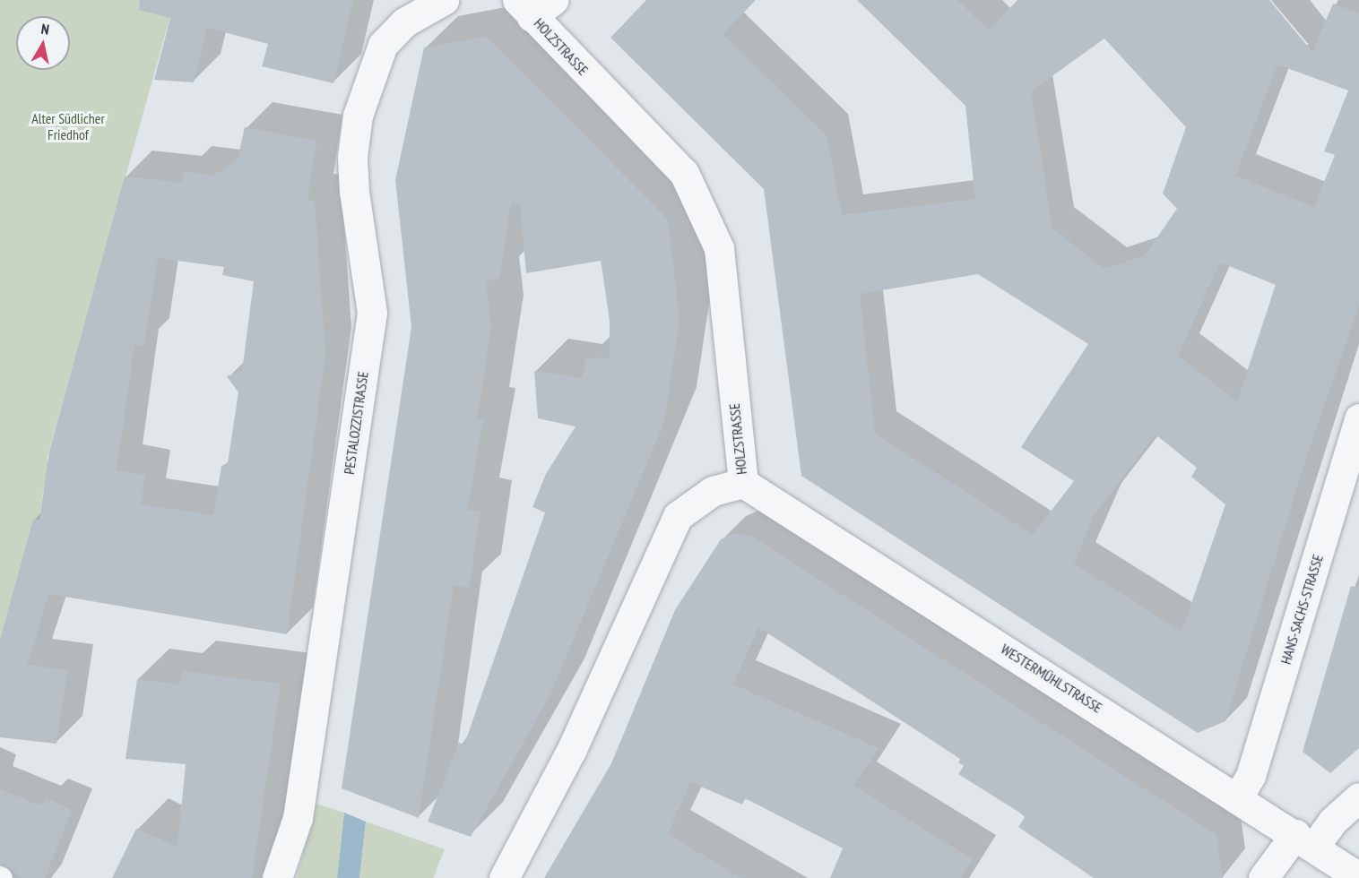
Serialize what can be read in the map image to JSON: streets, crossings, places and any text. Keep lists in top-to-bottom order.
{
  "streets": {
    "street": [
      "HOLZSTRASSE",
      "PESTALOZZISTRASSE",
      "HANS-SACHS-STRASSE",
      "WESTERMÜHLSTRASSE"
    ]
  },
  "crossings": [
    ["HOLZSTRASSE", "WESTERMÜHLSTRASSE"],
    ["HANS-SACHS-STRASSE", "WESTERMÜHLSTRASSE"]
  ],
  "parks": ["Alter Südlicher Friedhof"],
  "north": "top"
}
